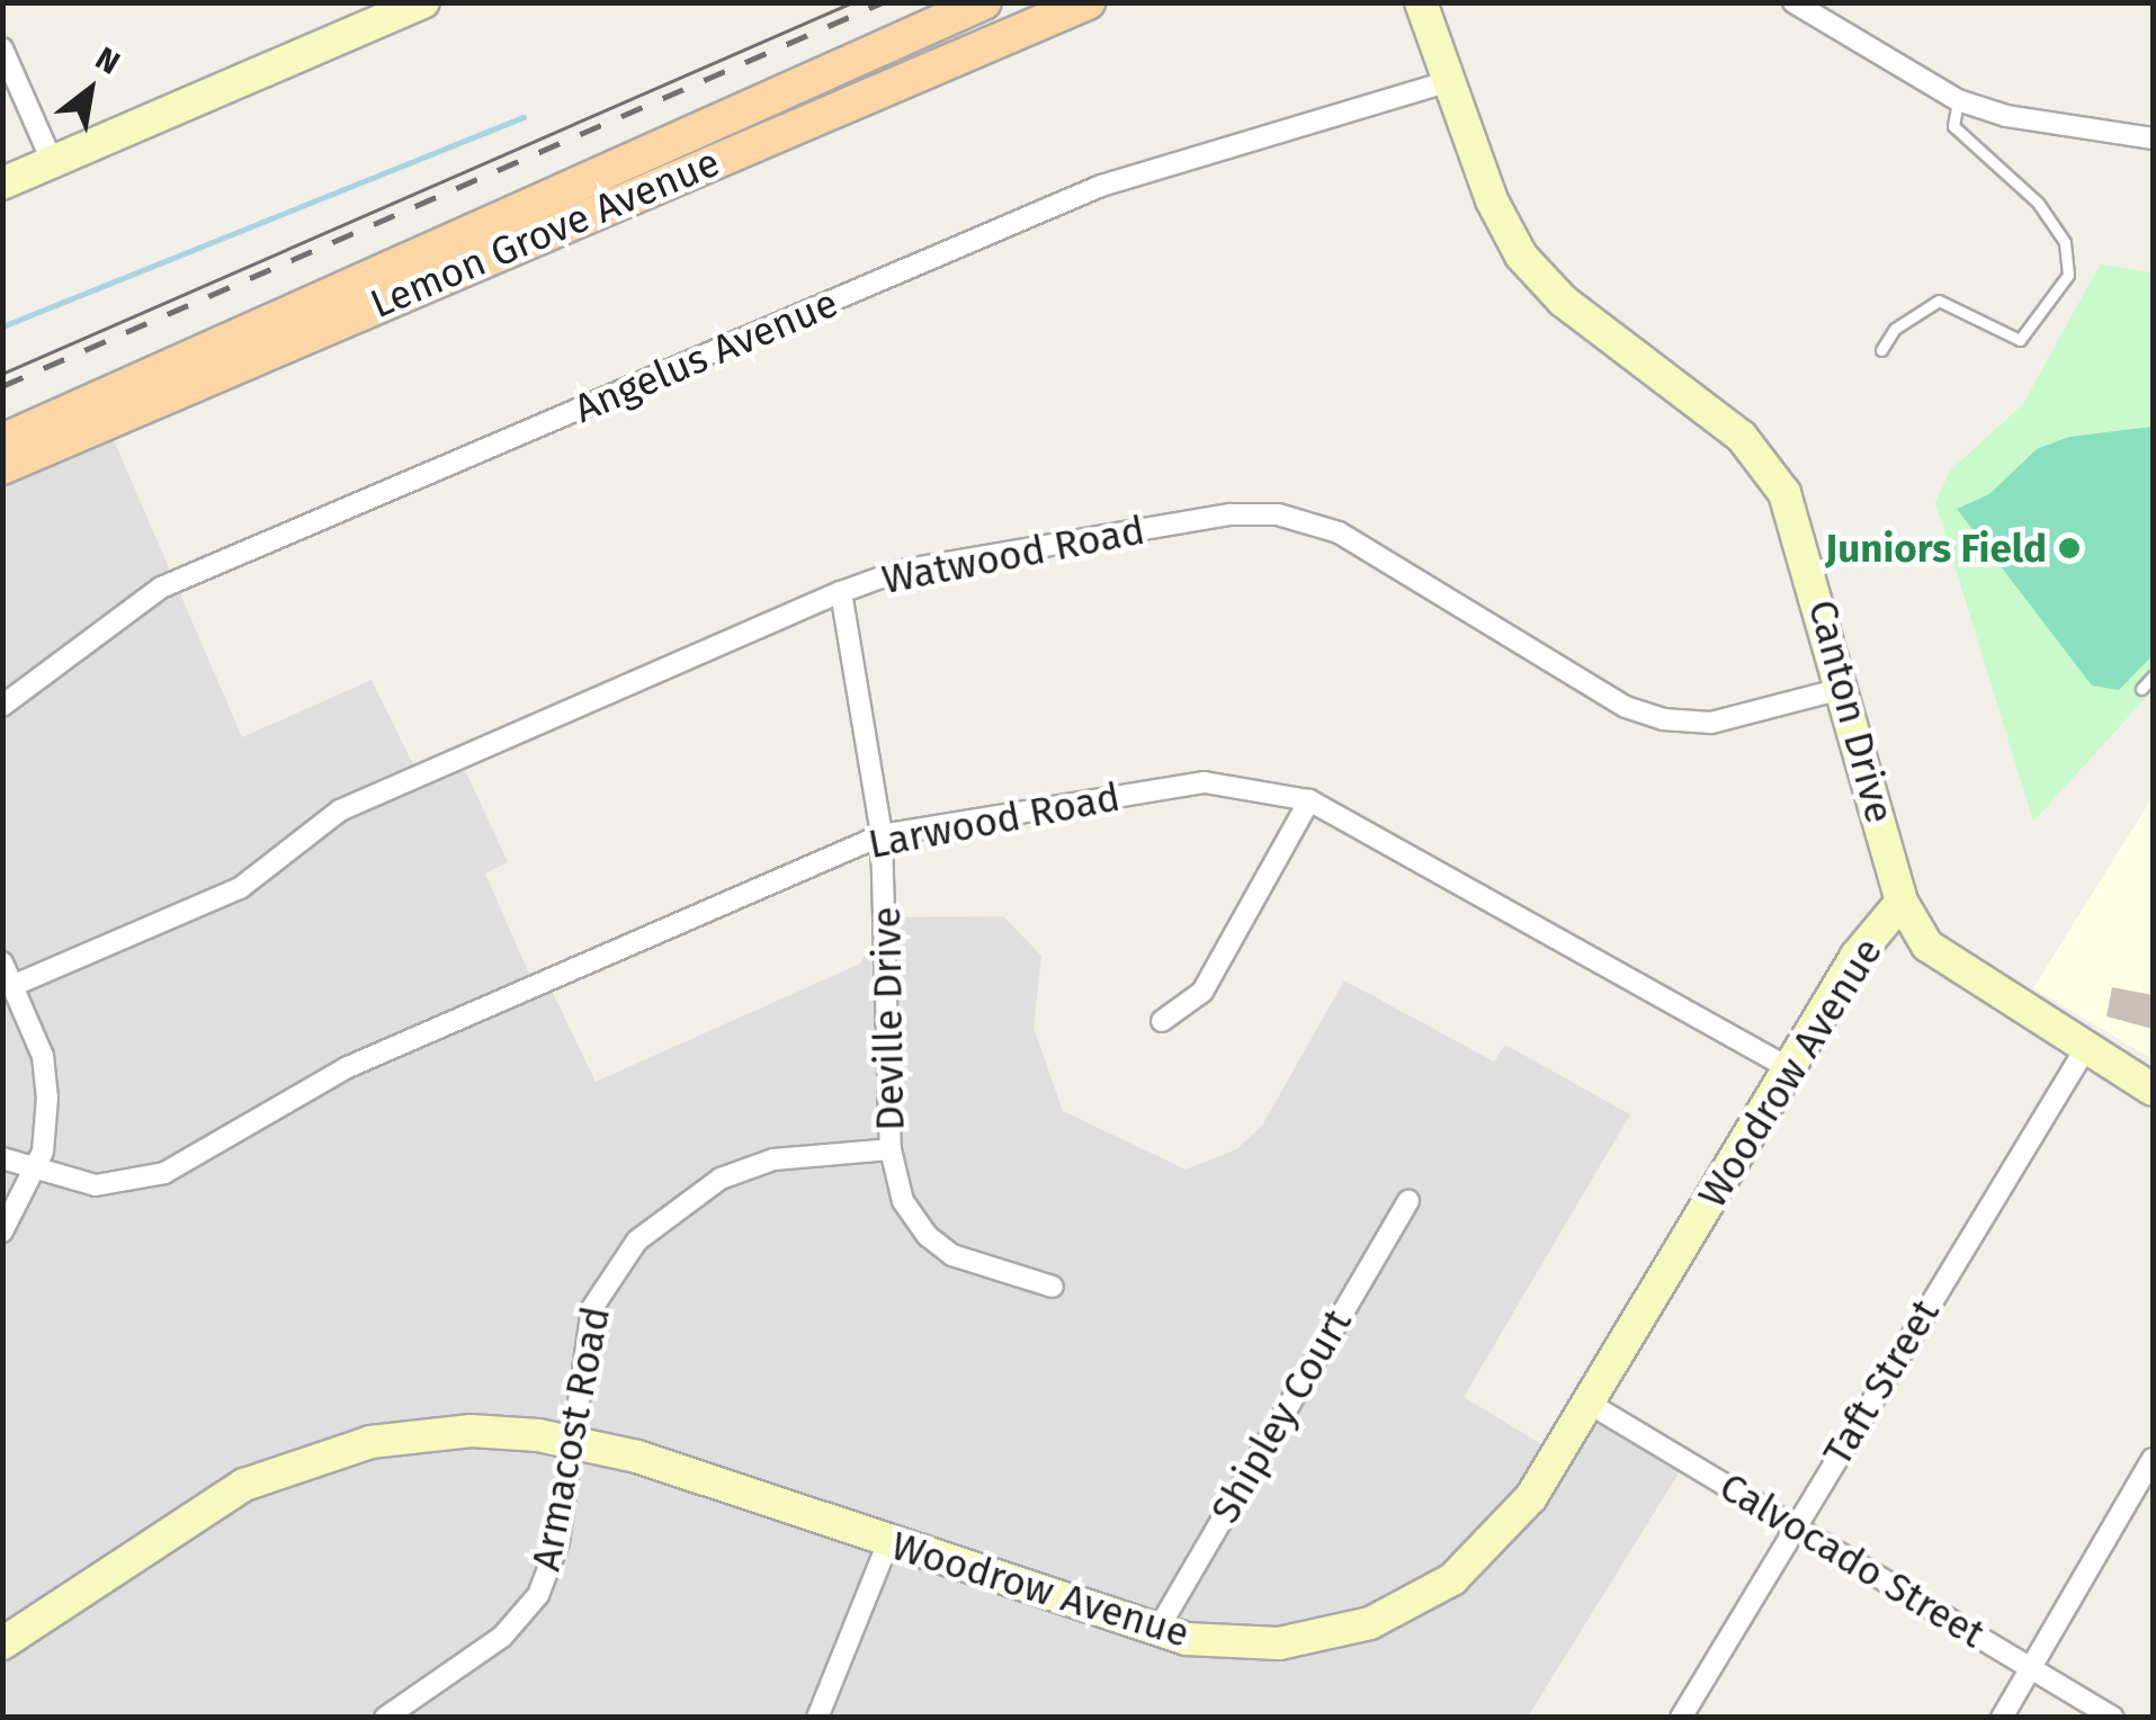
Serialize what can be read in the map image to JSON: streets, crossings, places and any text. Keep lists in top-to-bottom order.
{
  "streets": {
    "main road": ["Lemon Grove Avenue"],
    "street": [
      "Angelus Avenue",
      "Watwood Road",
      "Canton Drive",
      "Larwood Road",
      "Deville Drive",
      "Woodrow Avenue",
      "Taft Street",
      "Shipley Court",
      "Armacost Road",
      "Calvocado Street"
    ]
  },
  "crossings": [
    ["Angelus Avenue", "Canton Drive"],
    ["Watwood Road", "Canton Drive"],
    ["Watwood Road", "Deville Drive"],
    ["Canton Drive", "Woodrow Avenue"],
    ["Canton Drive", "Taft Street"],
    ["Larwood Road", "Deville Drive"],
    ["Larwood Road", "Woodrow Avenue"],
    ["Deville Drive", "Armacost Road"],
    ["Woodrow Avenue", "Shipley Court"],
    ["Woodrow Avenue", "Armacost Road"],
    ["Woodrow Avenue", "Calvocado Street"],
    ["Taft Street", "Calvocado Street"]
  ],
  "places": ["Juniors Field"],
  "north": "top right"
}
